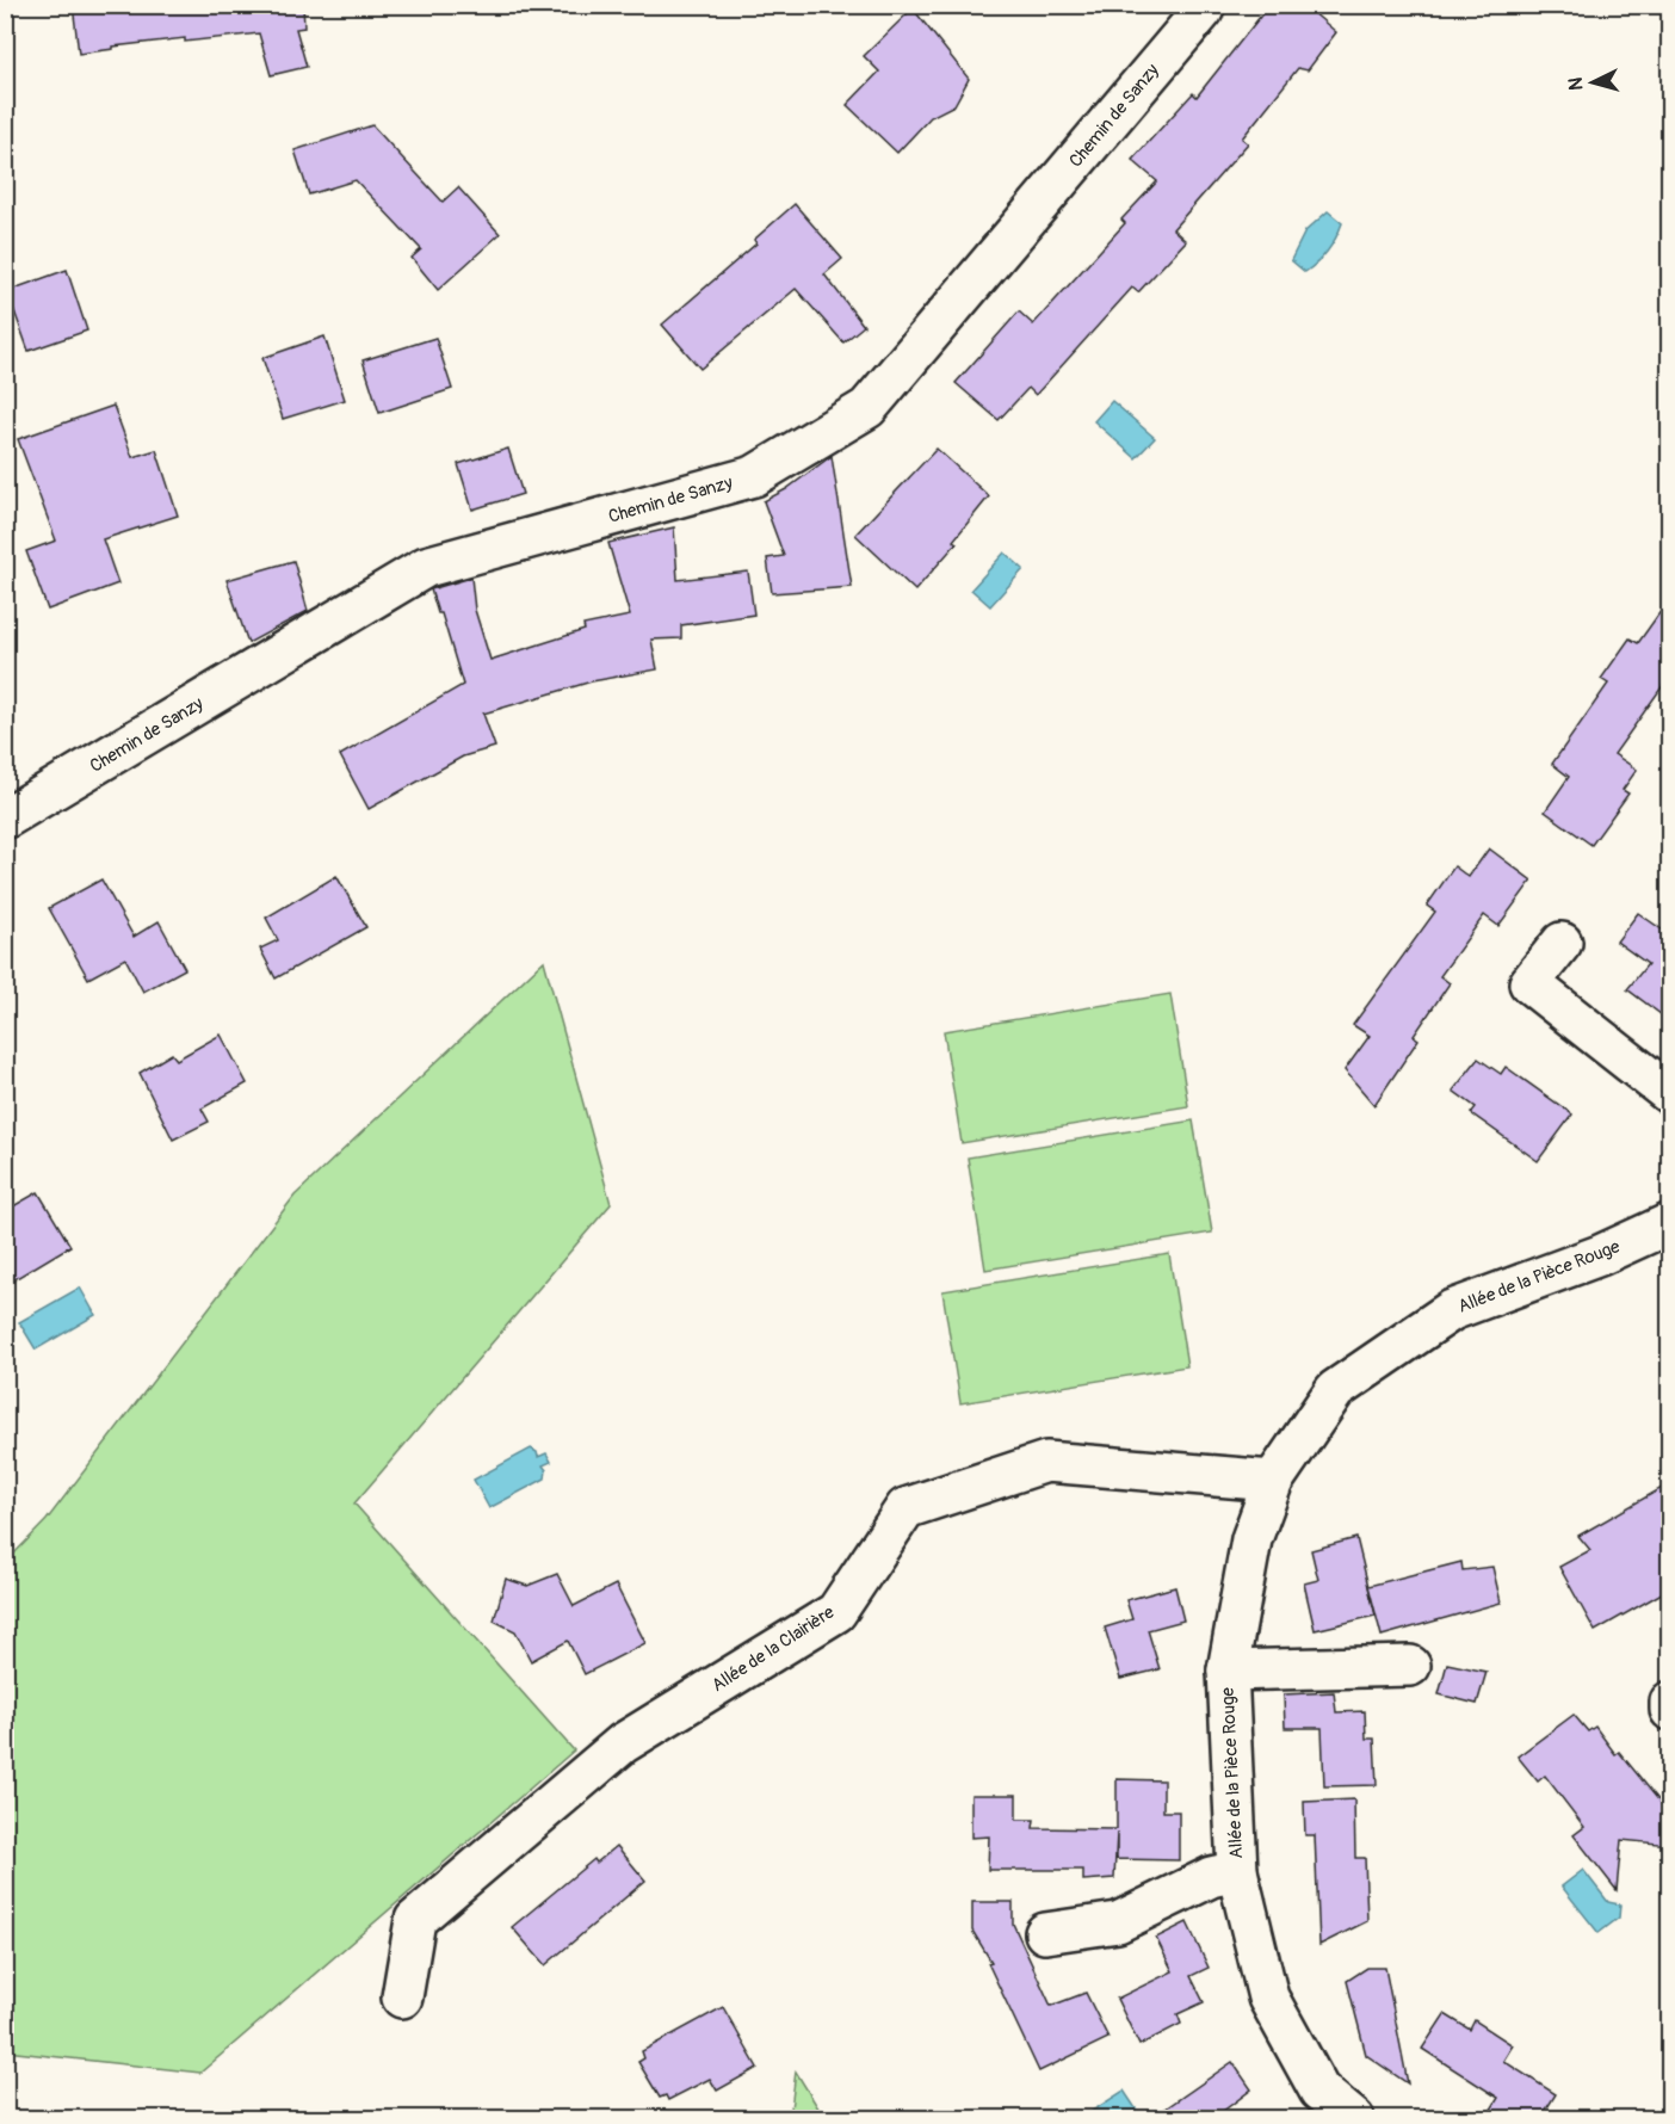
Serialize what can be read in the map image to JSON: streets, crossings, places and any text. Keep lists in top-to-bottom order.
{
  "streets": {
    "street": ["Chemin de Sanzy", "Allée de la Pièce Rouge", "Allée de la Clairière"]
  },
  "crossings": [
    ["Allée de la Pièce Rouge", "Allée de la Clairière"]
  ],
  "north": "left"
}
